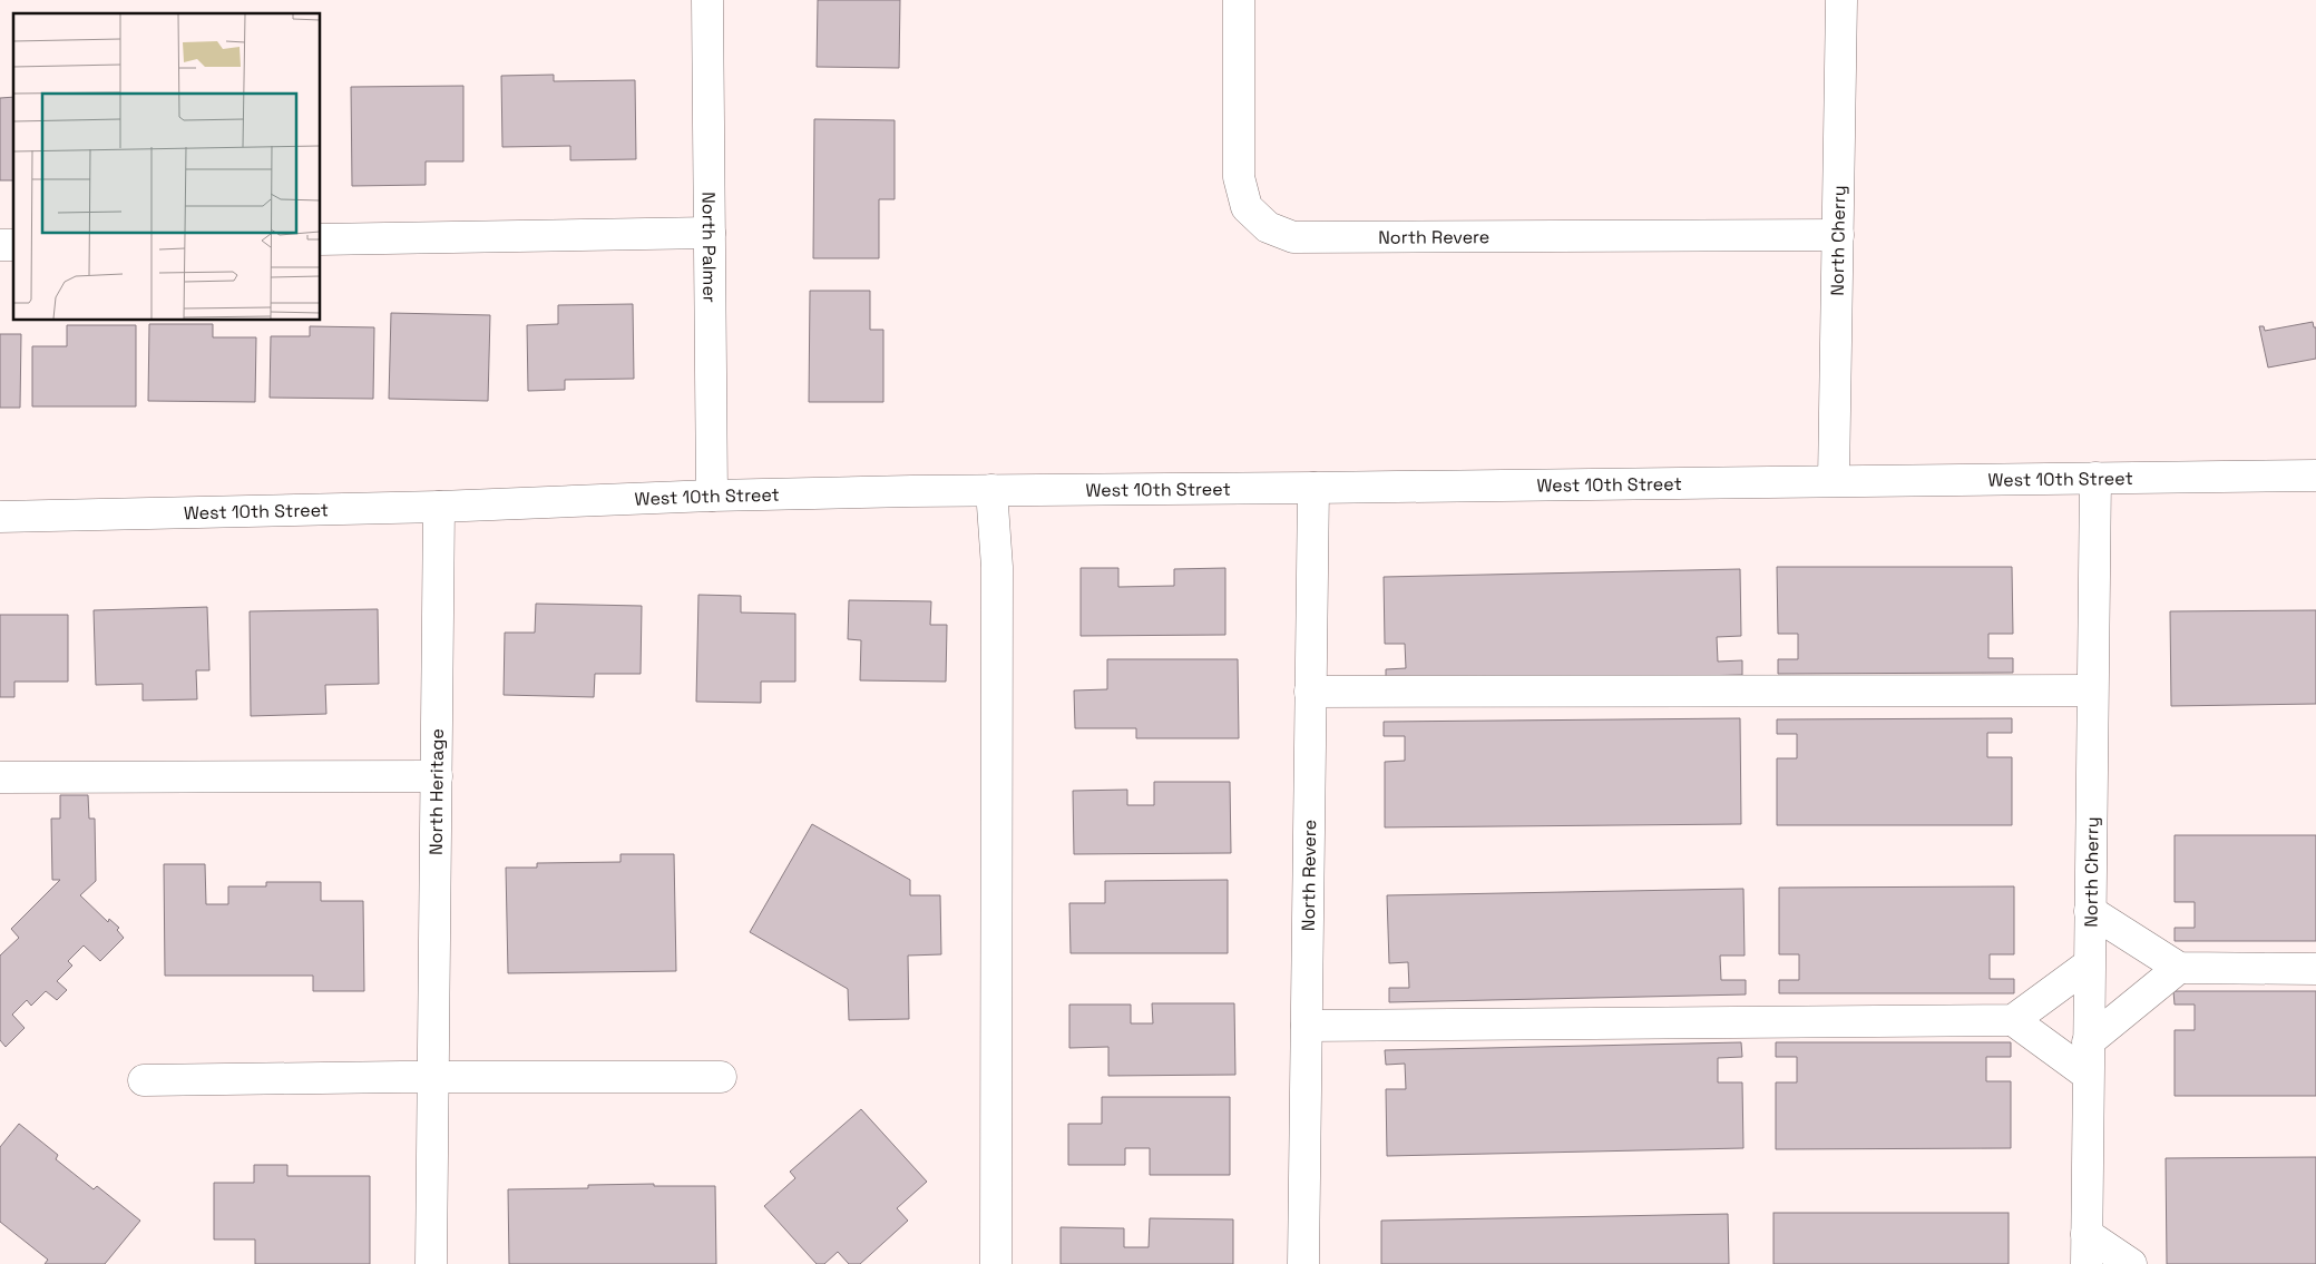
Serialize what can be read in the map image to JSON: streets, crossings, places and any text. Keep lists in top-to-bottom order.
{
  "streets": {
    "street": [
      "North Revere",
      "North Cherry",
      "North Palmer",
      "West 10th Street",
      "North Heritage"
    ]
  },
  "crossings": [
    ["North Revere", "North Cherry"],
    ["North Revere", "West 10th Street"],
    ["North Cherry", "West 10th Street"],
    ["North Palmer", "West 10th Street"],
    ["West 10th Street", "North Heritage"]
  ]
}
